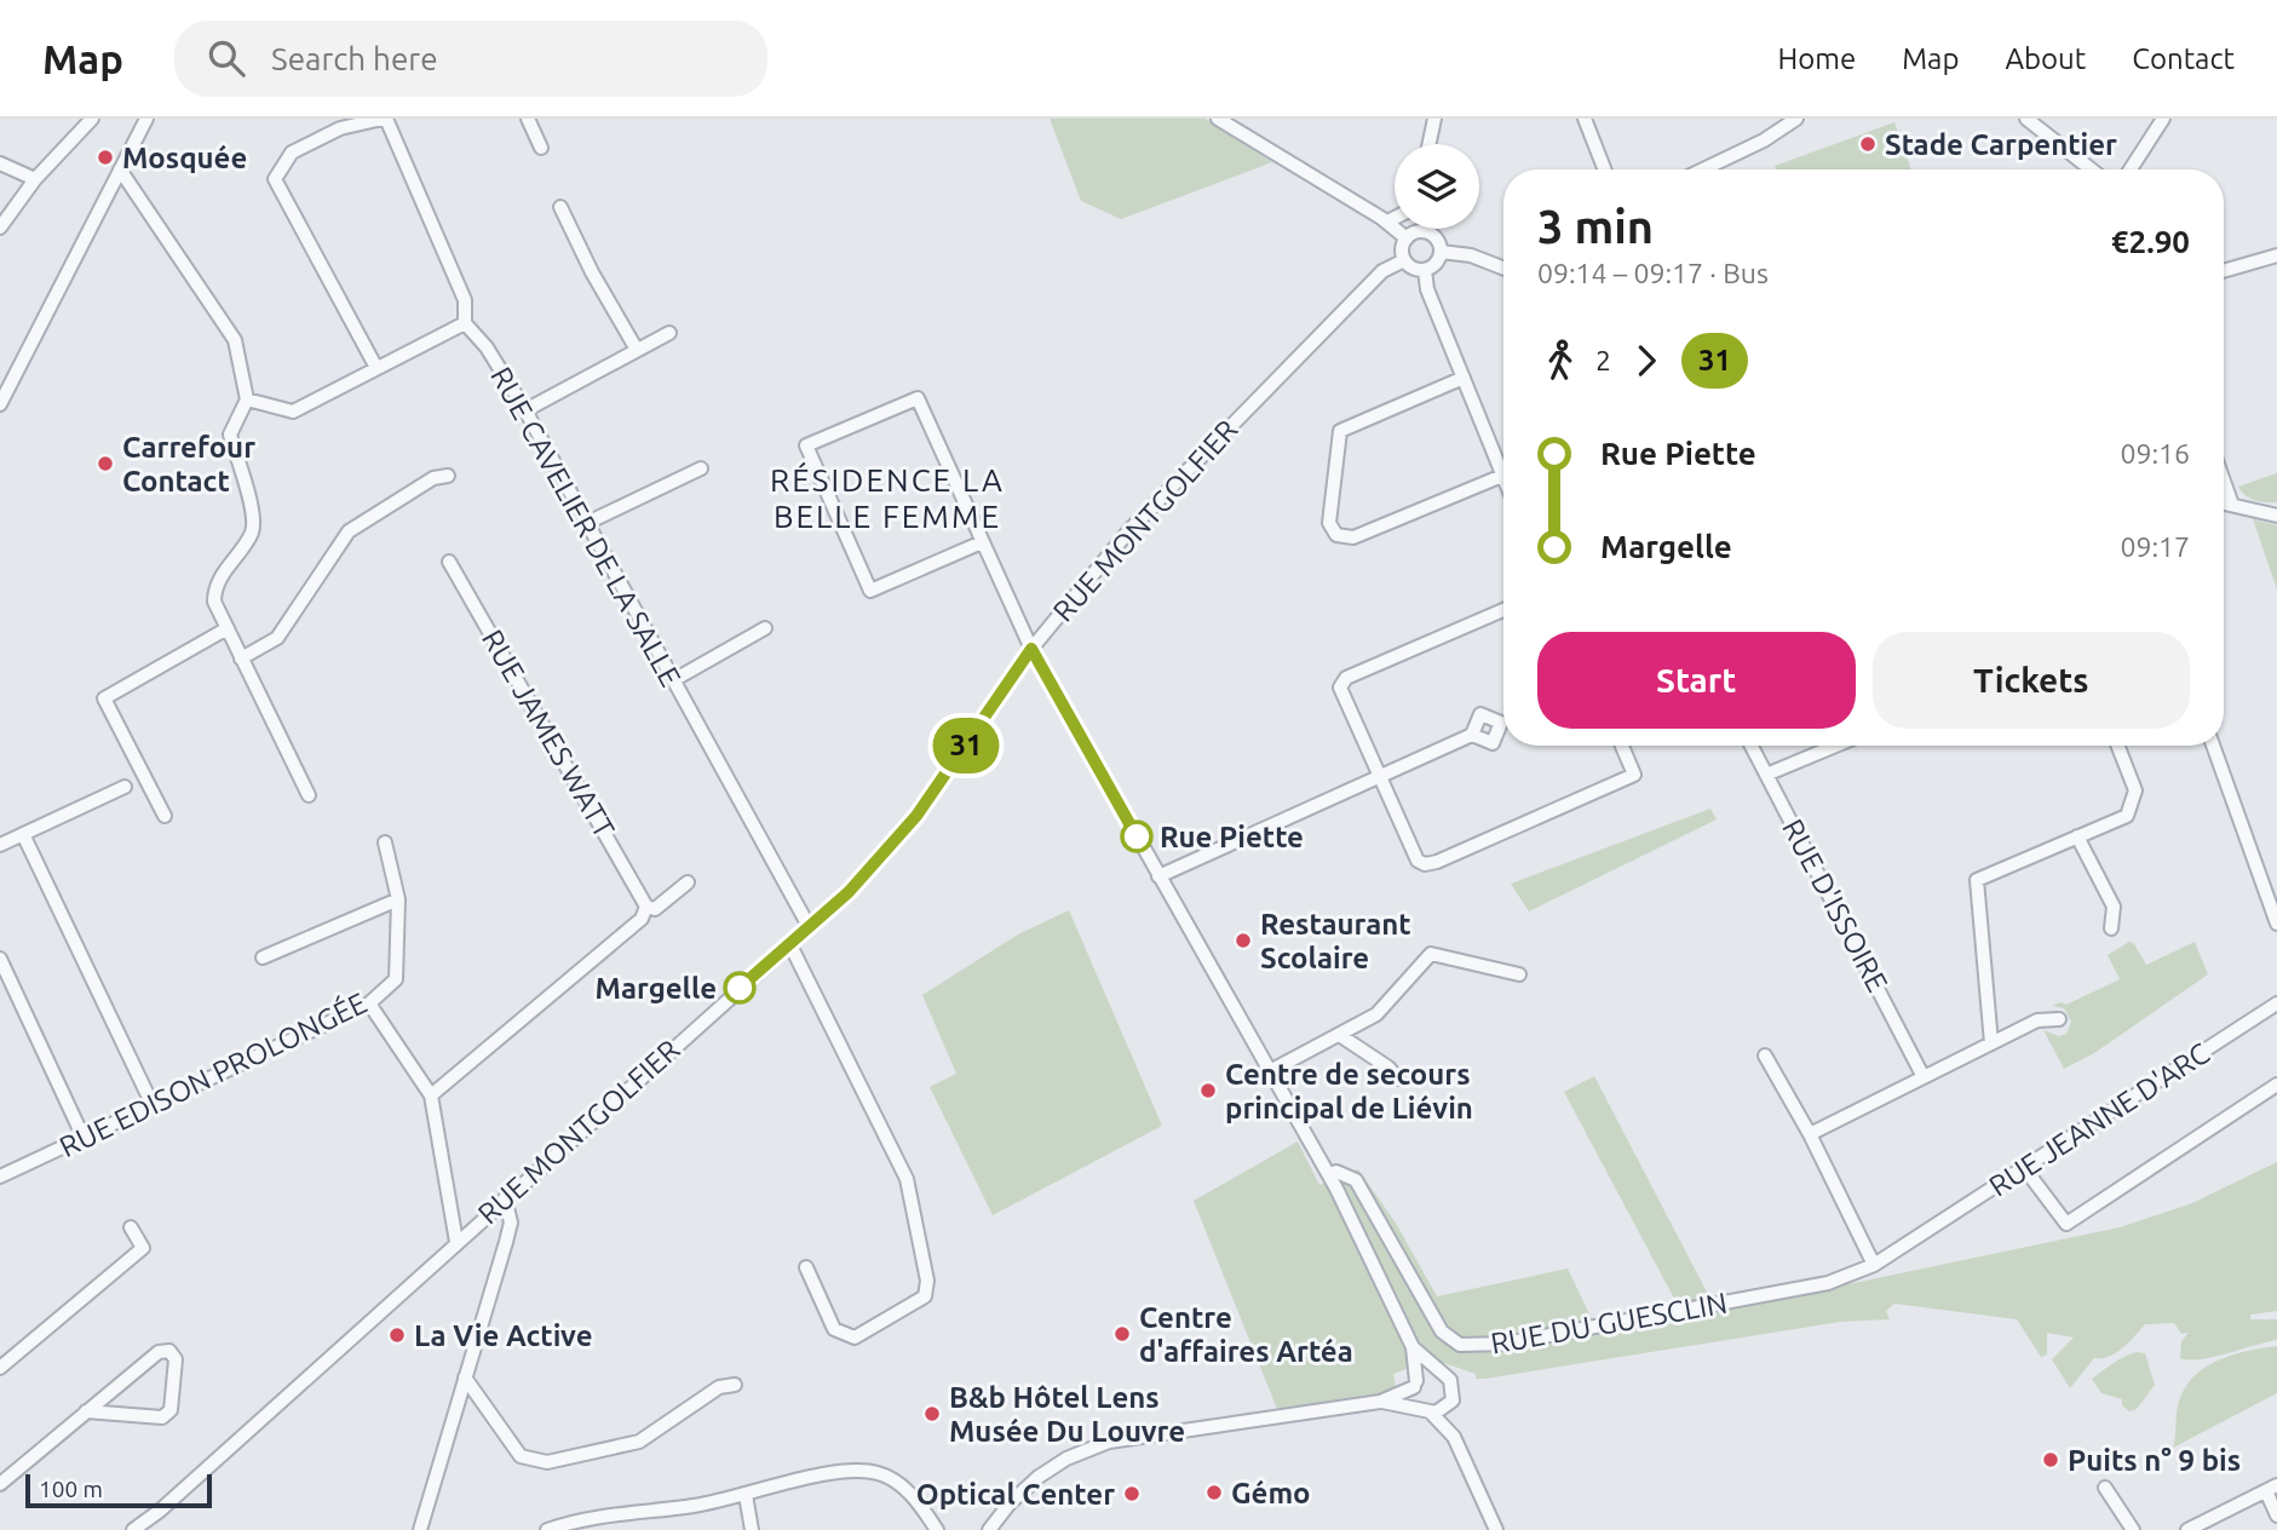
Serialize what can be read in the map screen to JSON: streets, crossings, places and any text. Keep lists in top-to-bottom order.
{
  "streets": {
    "street": [
      "RUE MONTGOLFIER",
      "RUE CAVELIER DE LA SALLE",
      "RUE JAMES WATT",
      "RUE D'ISSOIRE",
      "RUE EDISON PROLONGÉE",
      "RUE JEANNE D'ARC",
      "RUE DU GUESCLIN"
    ]
  },
  "crossings": [
    ["RUE MONTGOLFIER", "RUE CAVELIER DE LA SALLE"],
    ["RUE JEANNE D'ARC", "RUE DU GUESCLIN"]
  ],
  "districts": ["RÉSIDENCE LA BELLE FEMME"],
  "places": [
    "Stade Carpentier",
    "Mosquée",
    "Carrefour Contact",
    "Rue Piette",
    "Restaurant Scolaire",
    "Margelle",
    "Centre de secours principal de Liévin",
    "Centre d'affaires Artéa",
    "La Vie Active",
    "B&b Hôtel Lens Musée Du Louvre",
    "Puits n° 9 bis",
    "Gémo",
    "Optical Center"
  ],
  "lines": ["bus line 31"],
  "scale_bar": "100 m",
  "page": {
    "header": "Map",
    "search": "Search here",
    "nav": [
      "Home",
      "Map",
      "About",
      "Contact"
    ],
    "on_map": "31",
    "heading": ["3 min", "09:14 – 09:17 · Bus", "€2.90"],
    "legs": ["2", "31"],
    "list": [
      {
        "name": "Rue Piette",
        "value": "09:16"
      },
      {
        "name": "Margelle",
        "value": "09:17"
      }
    ],
    "buttons": ["Start", "Tickets"],
    "scale": "100 m"
  }
}
